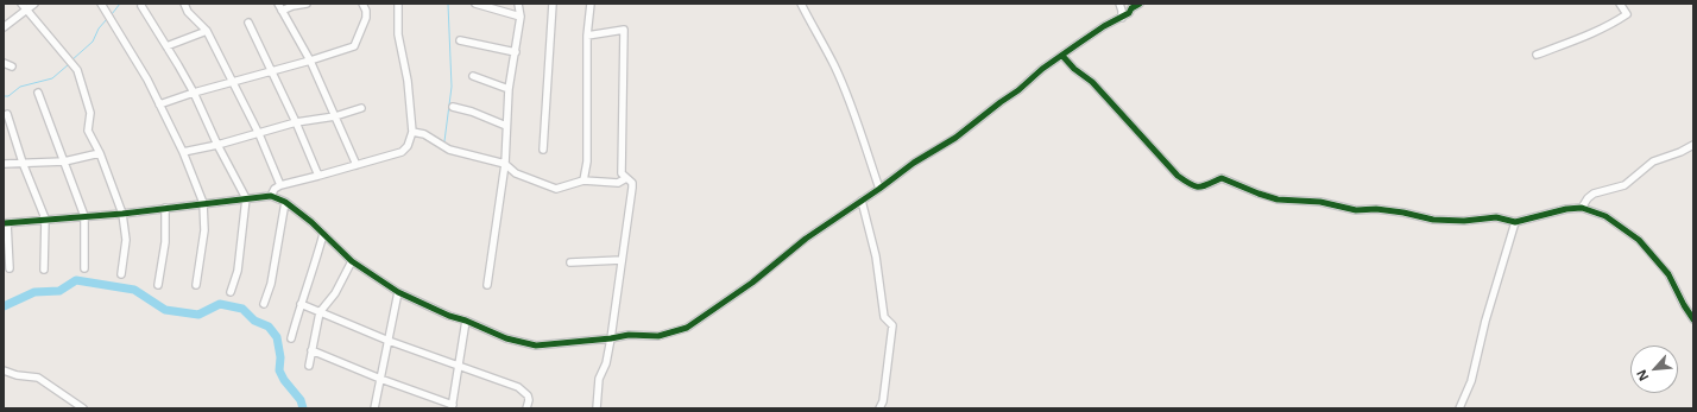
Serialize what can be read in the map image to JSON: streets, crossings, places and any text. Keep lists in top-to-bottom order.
{
  "north": "bottom left"
}
